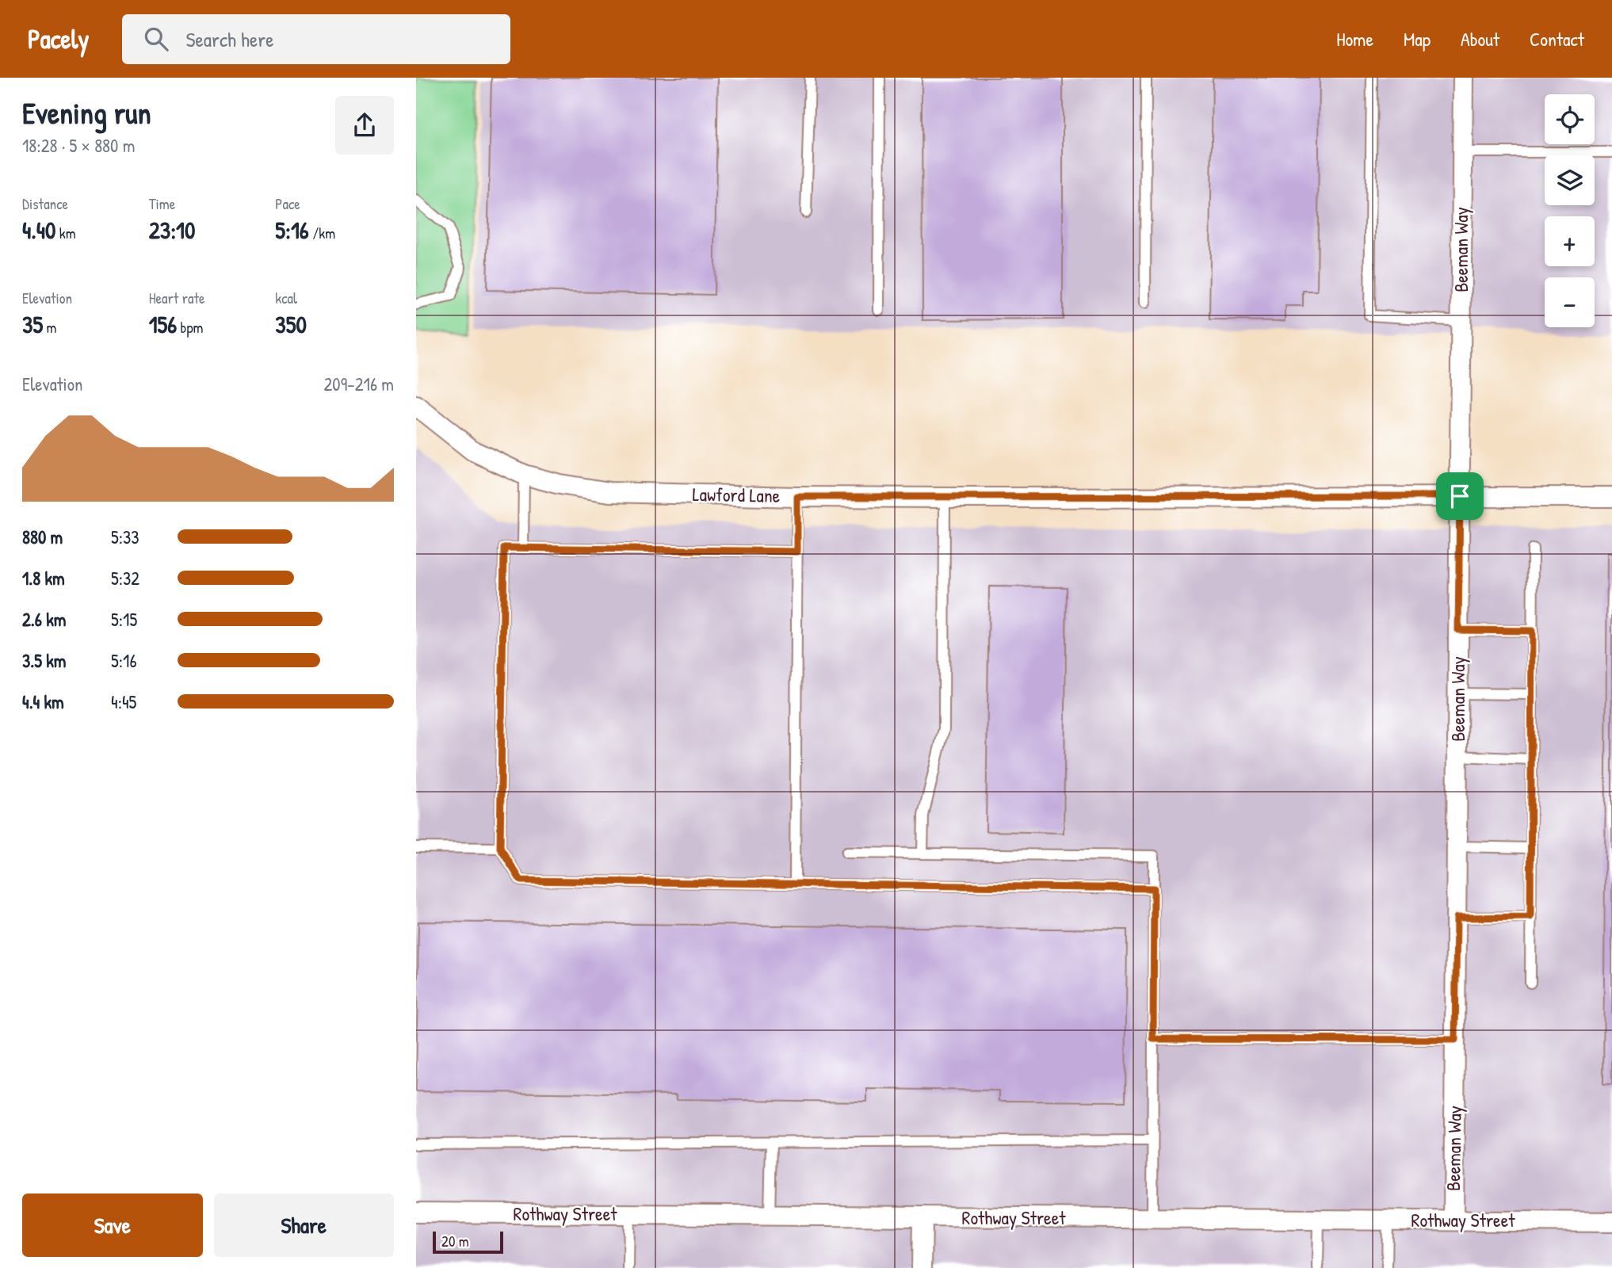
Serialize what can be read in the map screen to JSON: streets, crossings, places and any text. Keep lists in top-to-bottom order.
{
  "streets": {
    "street": ["Beeman Way", "Lawford Lane", "Rothway Street"]
  },
  "crossings": [
    ["Beeman Way", "Lawford Lane"],
    ["Beeman Way", "Rothway Street"]
  ],
  "scale_bar": "20 m",
  "page": {
    "header": "Pacely",
    "search": "Search here",
    "nav": [
      "Home",
      "Map",
      "About",
      "Contact"
    ],
    "heading": ["Evening run", "18:28 · 5 × 880 m"],
    "map_buttons": ["+", "−"],
    "stats": [
      ["Distance", "4.40 km"],
      ["Time", "23:10"],
      ["Pace", "5:16 /km"],
      ["Elevation", "35 m"],
      ["Heart rate", "156 bpm"],
      ["kcal", "350"]
    ],
    "chart": ["Elevation", "209–216 m"],
    "list": [
      {
        "name": "880 m",
        "note": "5:33"
      },
      {
        "name": "1.8 km",
        "note": "5:32"
      },
      {
        "name": "2.6 km",
        "note": "5:15"
      },
      {
        "name": "3.5 km",
        "note": "5:16"
      },
      {
        "name": "4.4 km",
        "note": "4:45"
      }
    ],
    "buttons": ["Save", "Share"],
    "scale": "20 m"
  }
}
